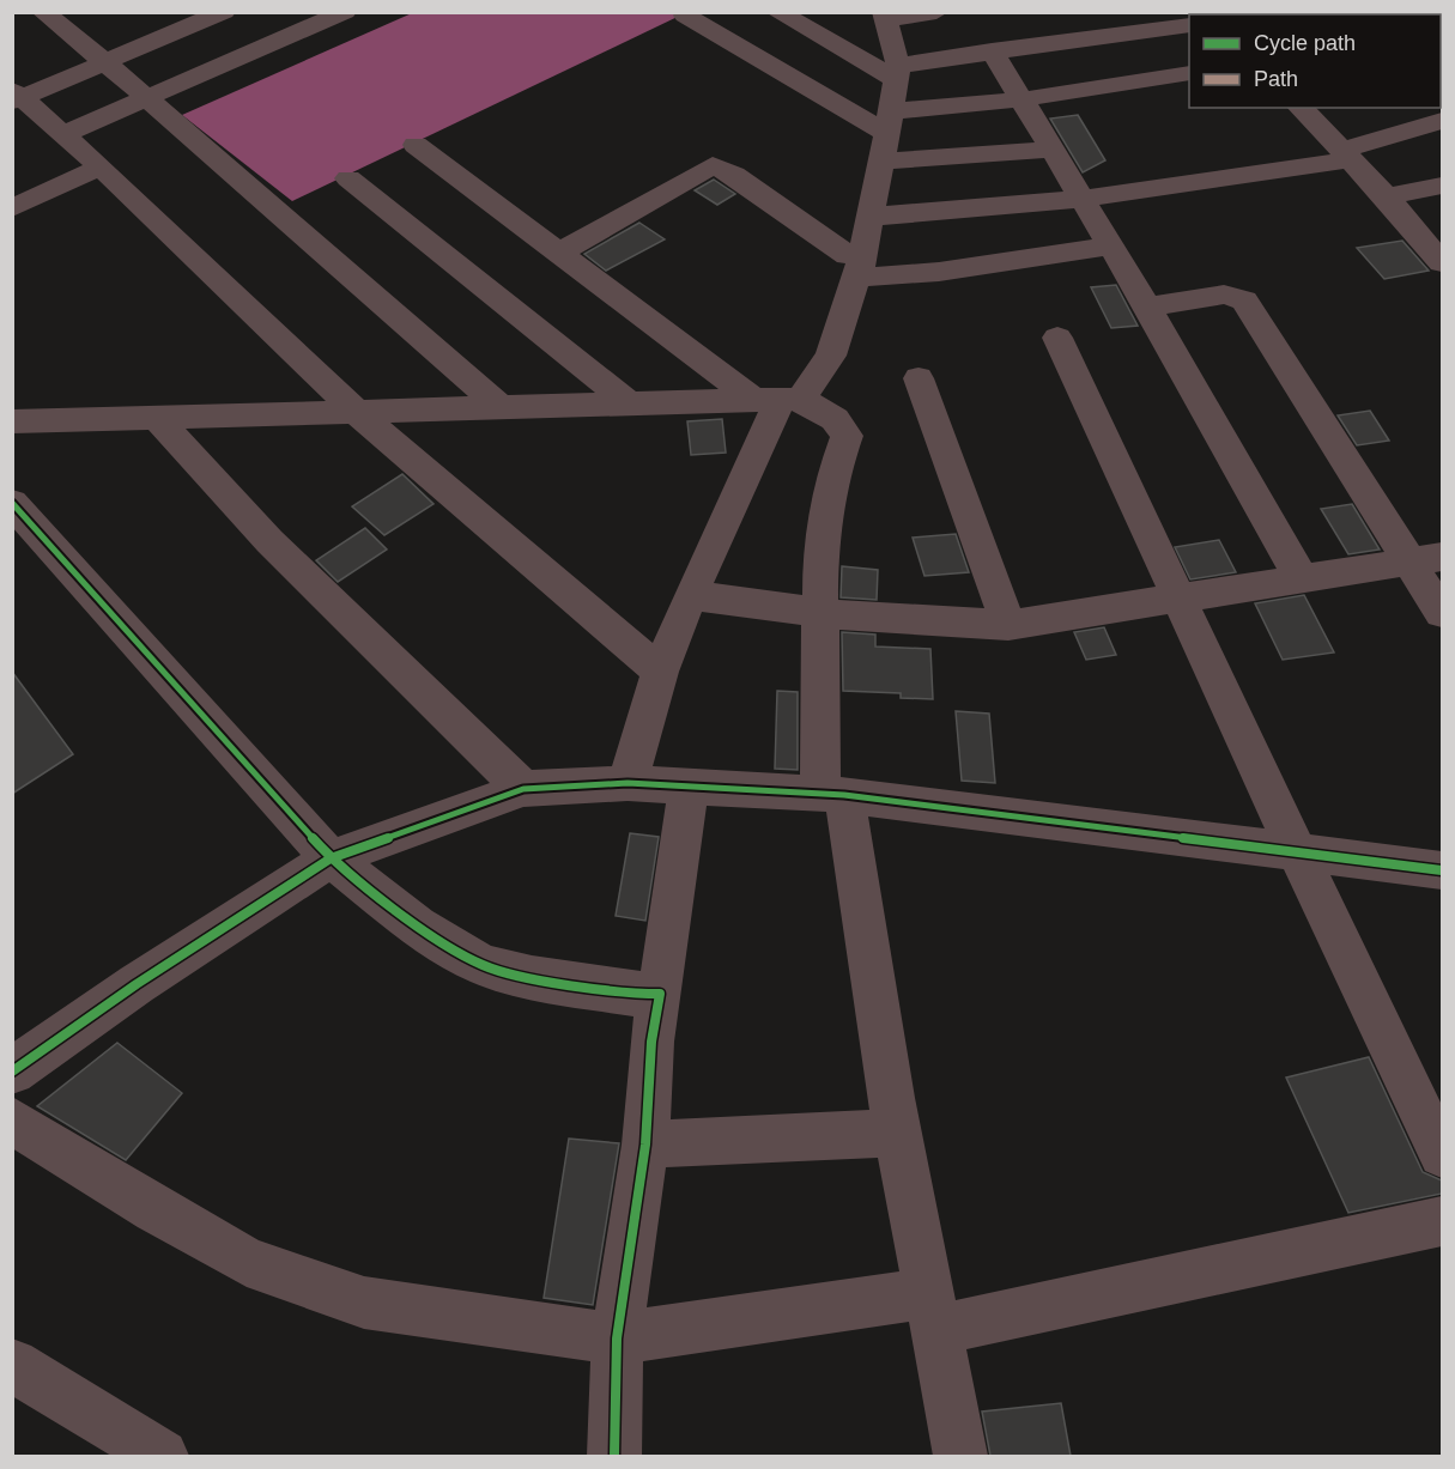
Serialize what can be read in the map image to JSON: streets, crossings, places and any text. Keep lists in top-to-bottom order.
{
  "legend": ["Cycle path", "Path"]
}
